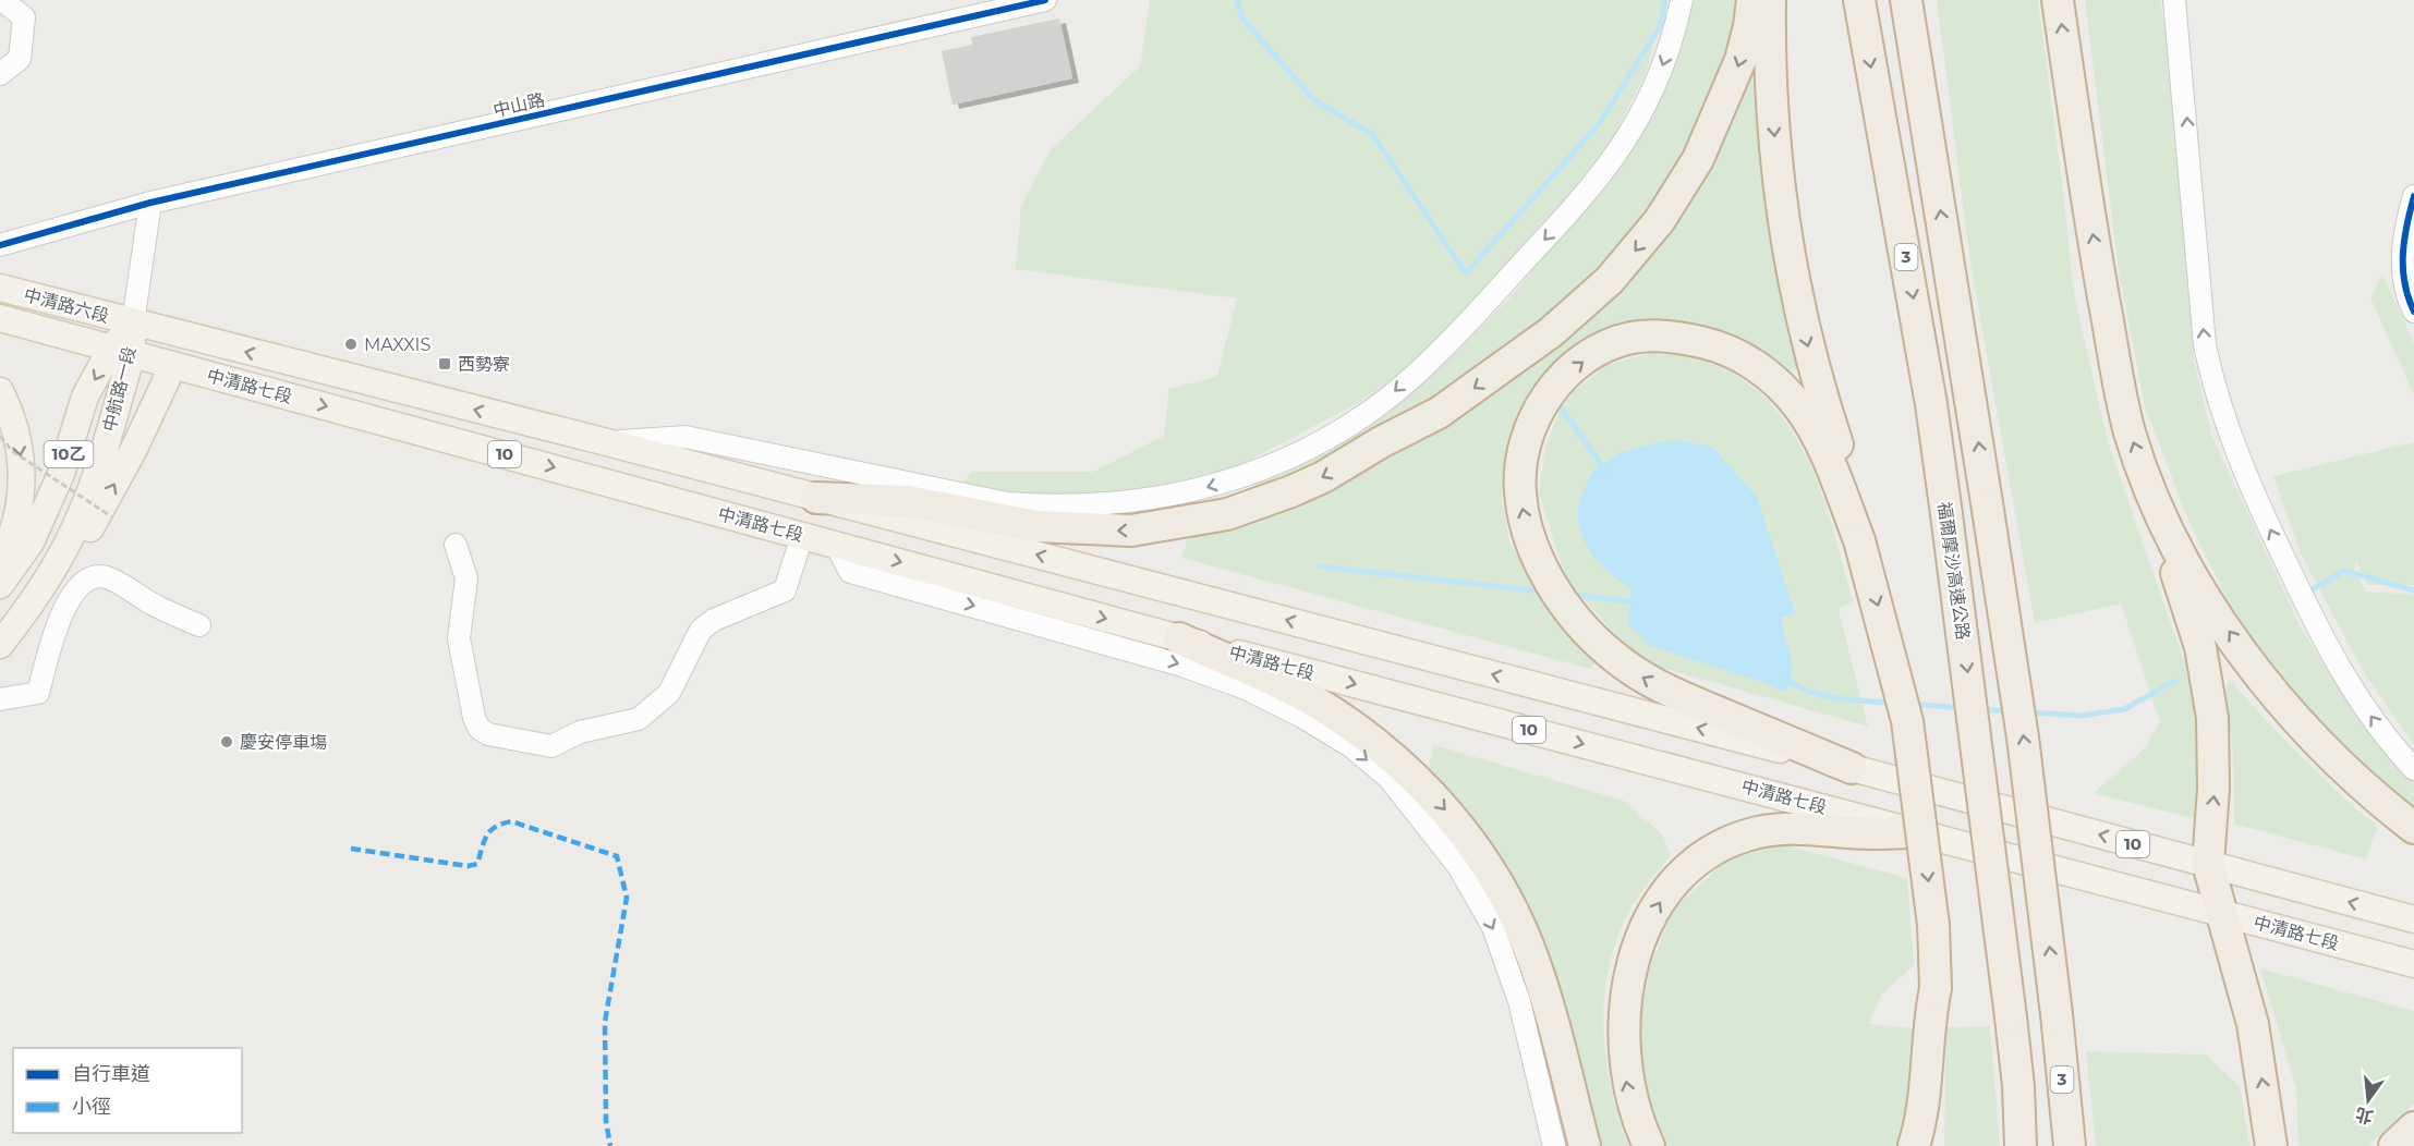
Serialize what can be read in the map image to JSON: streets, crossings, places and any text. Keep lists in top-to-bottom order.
{
  "streets": {
    "highway": ["3", "福爾摩沙高速公路"],
    "main road": [
      "中清路六段",
      "中清路七段",
      "中航路一段",
      "10乙",
      "10"
    ],
    "street": ["中山路"]
  },
  "crossings": [
    ["中清路六段", "中清路七段"],
    ["中清路六段", "中航路一段"],
    ["中清路七段", "中航路一段"]
  ],
  "places": {
    "other": ["MAXXIS", "慶安停車塲"],
    "transit": ["西勢寮"]
  },
  "legend": ["自行車道", "小徑"],
  "north": "bottom"
}
